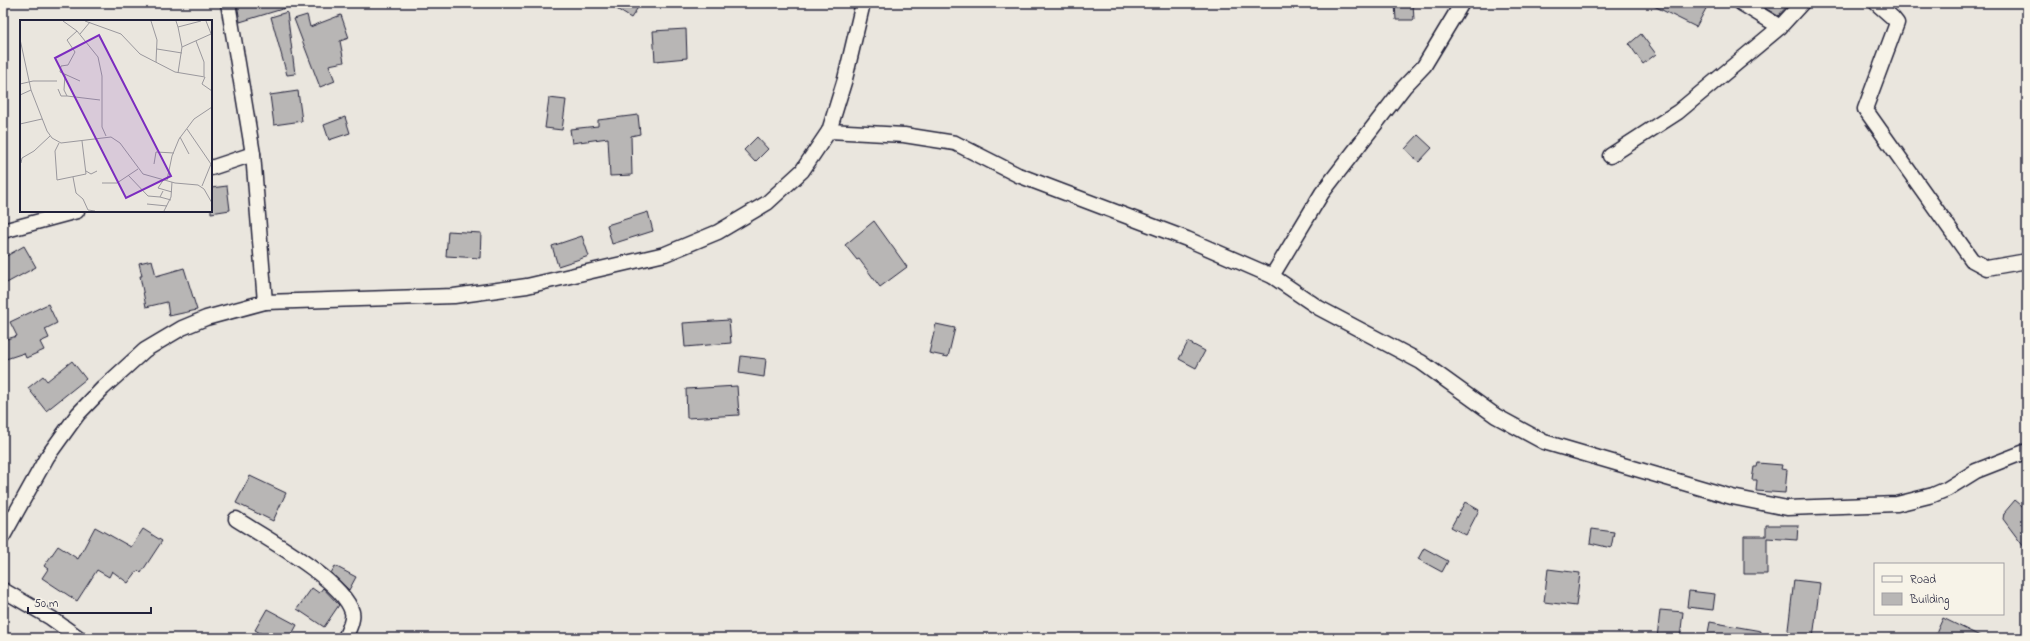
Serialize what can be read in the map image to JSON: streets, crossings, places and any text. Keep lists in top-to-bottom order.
{
  "legend": ["Road", "Building"],
  "scale_bar": "50 m"
}
